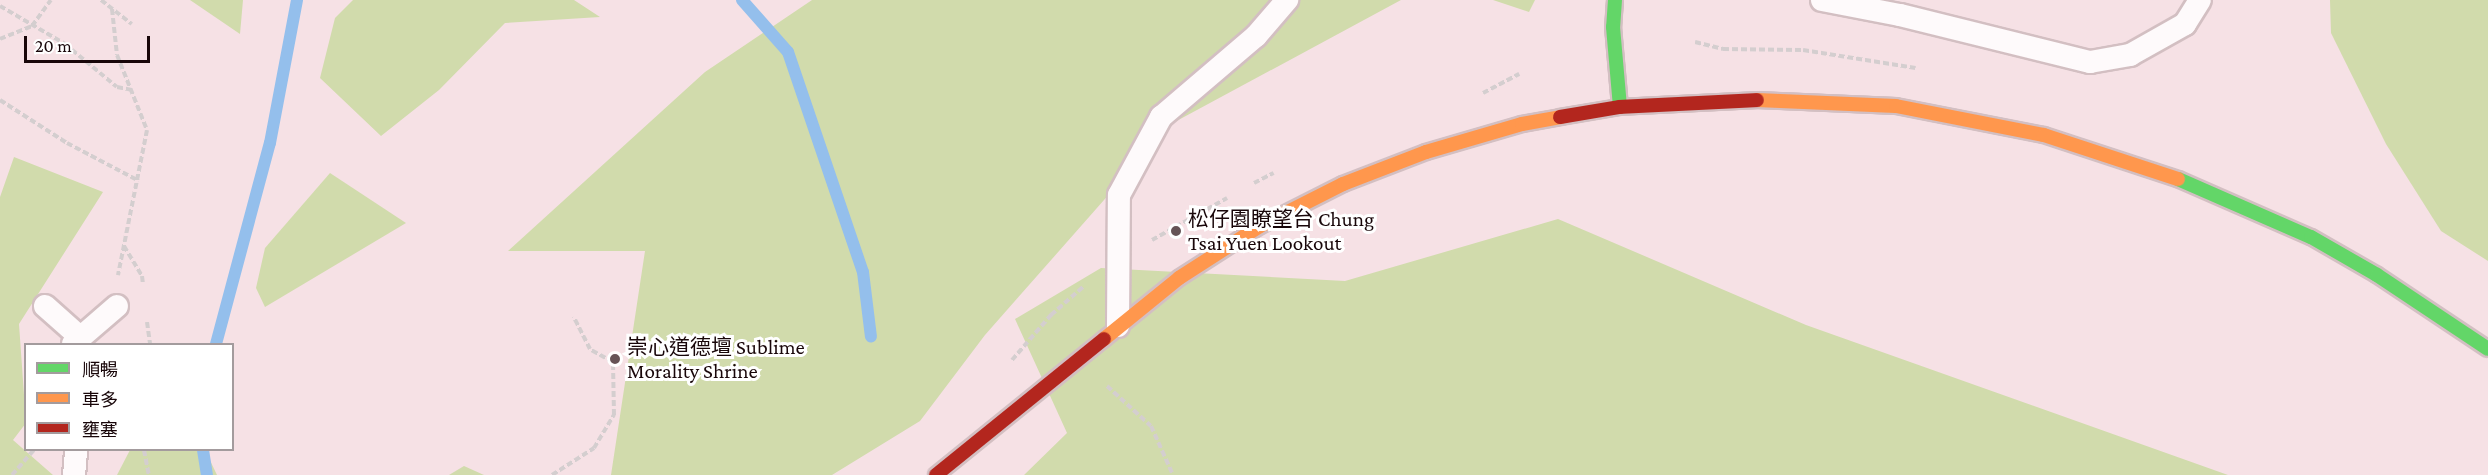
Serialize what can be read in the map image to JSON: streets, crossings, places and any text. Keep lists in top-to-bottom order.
{
  "places": ["松仔園瞭望台 Chung Tsai Yuen Lookout", "崇心道德壇 Sublime Morality Shrine"],
  "legend": ["順暢", "車多", "壅塞"],
  "scale_bar": "20 m"
}
